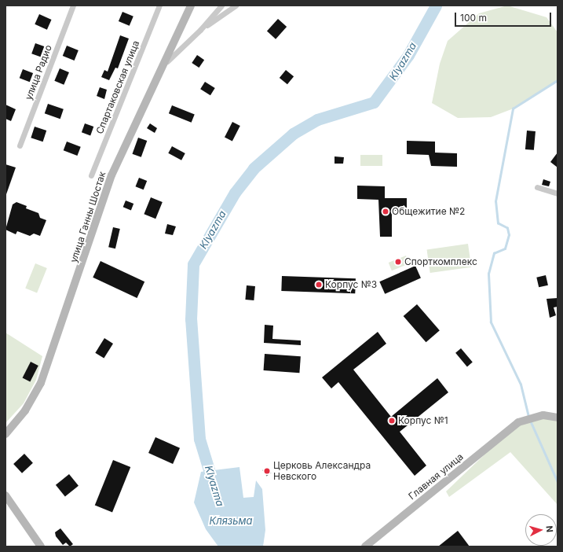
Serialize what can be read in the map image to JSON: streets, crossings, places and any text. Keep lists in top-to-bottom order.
{
  "streets": {
    "main road": ["улица Ганны Шостак", "Главная улица"],
    "street": ["улица Радио", "Спартаковская улица"]
  },
  "water": ["Klyazma", "Клязьма"],
  "places": [
    "Общежитие №2",
    "Спорткомплекс",
    "Корпус №3",
    "Корпус №1",
    "Церковь Александра Невского"
  ],
  "scale_bar": "100 m",
  "north": "right"
}
